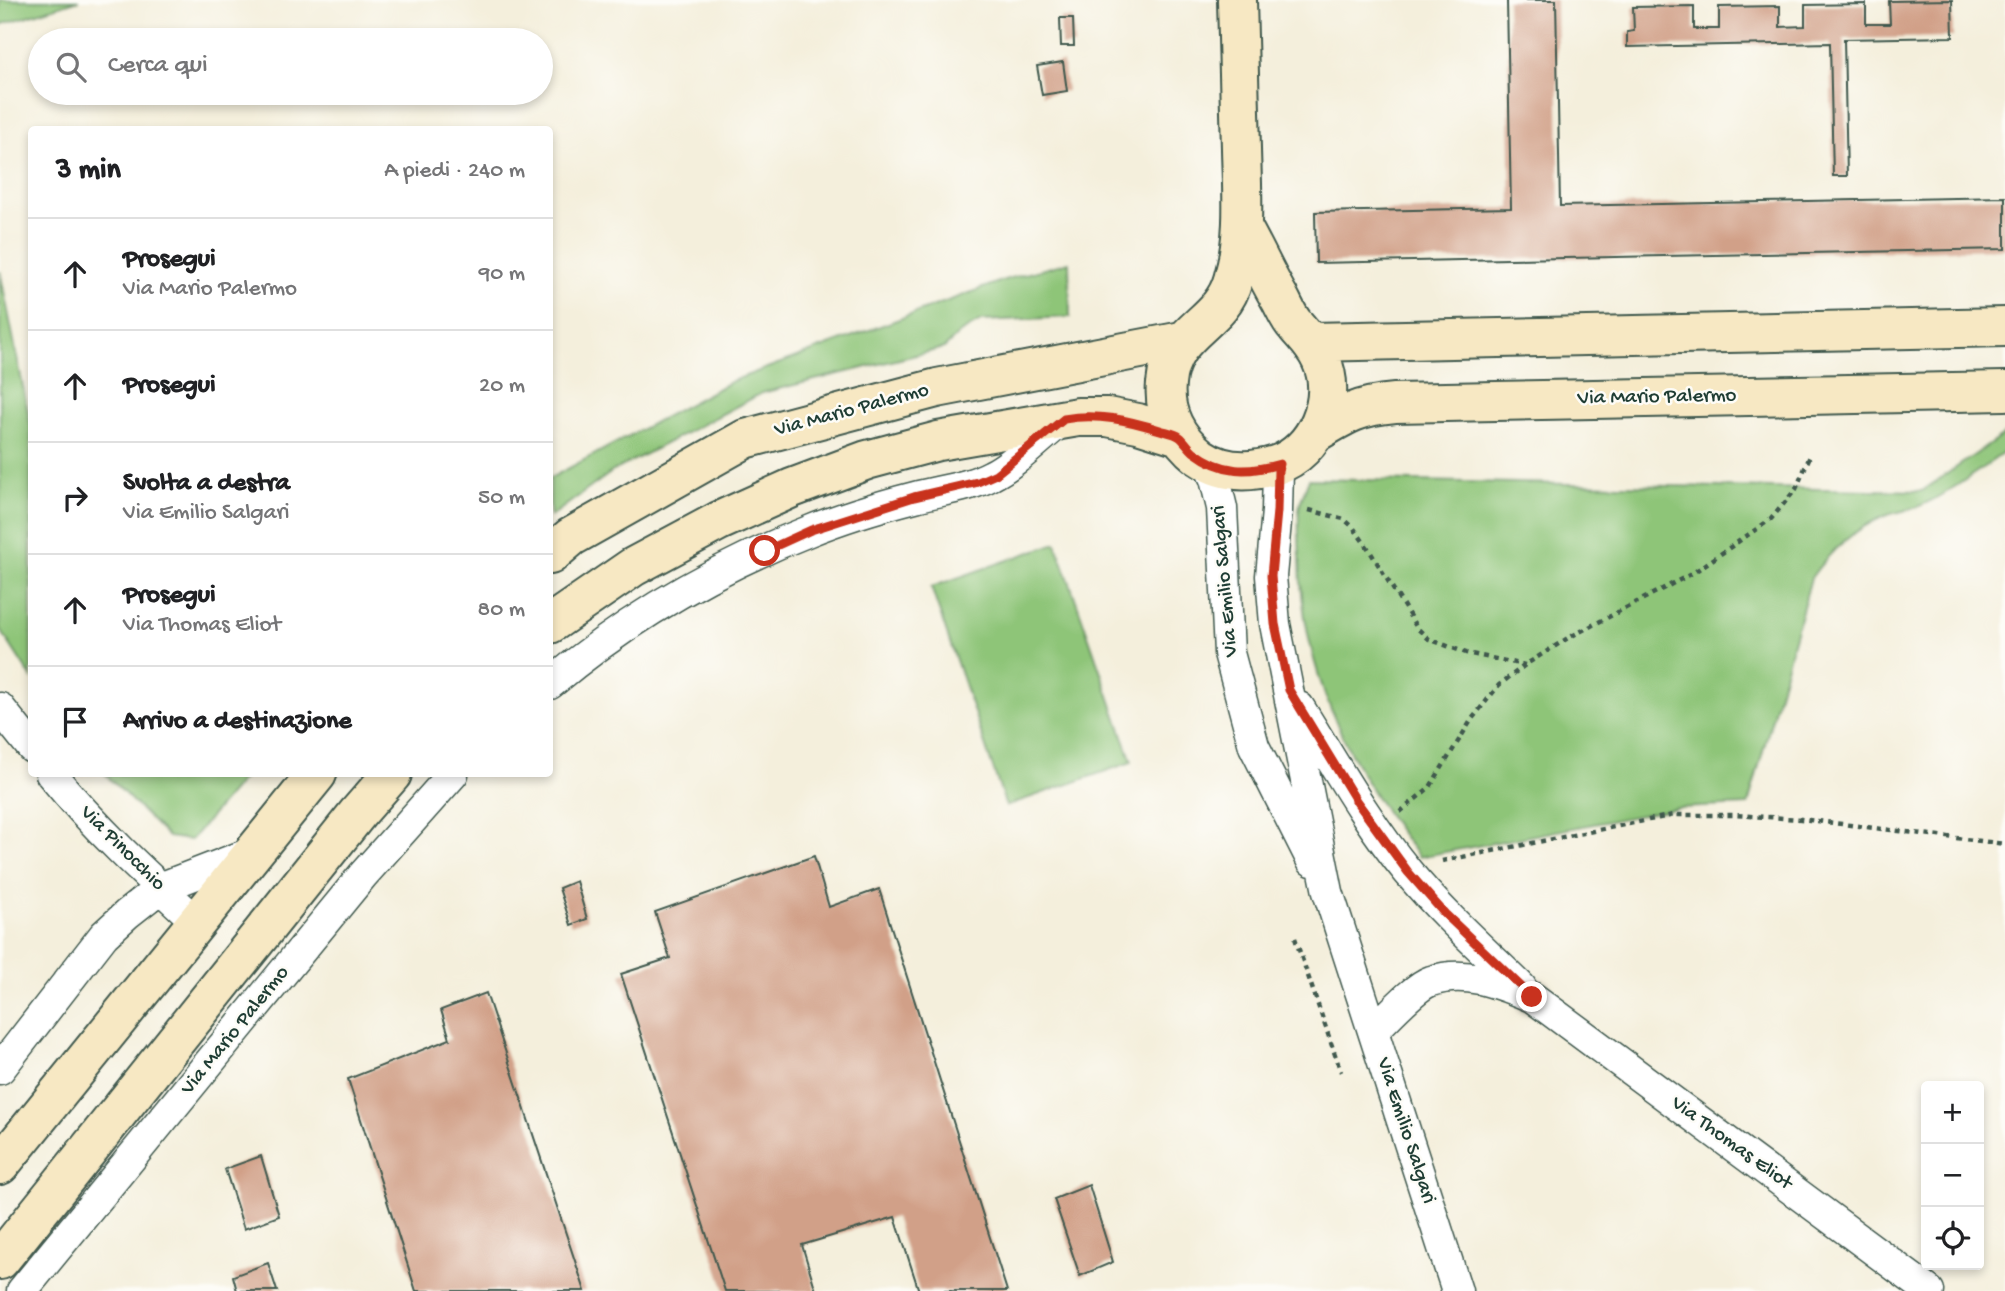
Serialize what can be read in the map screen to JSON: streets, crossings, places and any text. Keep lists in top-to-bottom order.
{
  "streets": {
    "street": [
      "Via Mario Palermo",
      "Via Emilio Salgari",
      "Via Pinocchio",
      "Via Thomas Eliot"
    ]
  },
  "crossings": [
    ["Via Mario Palermo", "Via Emilio Salgari"],
    ["Via Emilio Salgari", "Via Thomas Eliot"]
  ],
  "page": {
    "search": "Cerca qui",
    "heading": ["3 min", "A piedi · 240 m"],
    "list": [
      ["Prosegui", "Via Mario Palermo", "90 m"],
      ["Prosegui", "20 m"],
      ["Svolta a destra", "Via Emilio Salgari", "50 m"],
      ["Prosegui", "Via Thomas Eliot", "80 m"],
      "Arrivo a destinazione"
    ],
    "map_buttons": ["+", "−"]
  }
}
